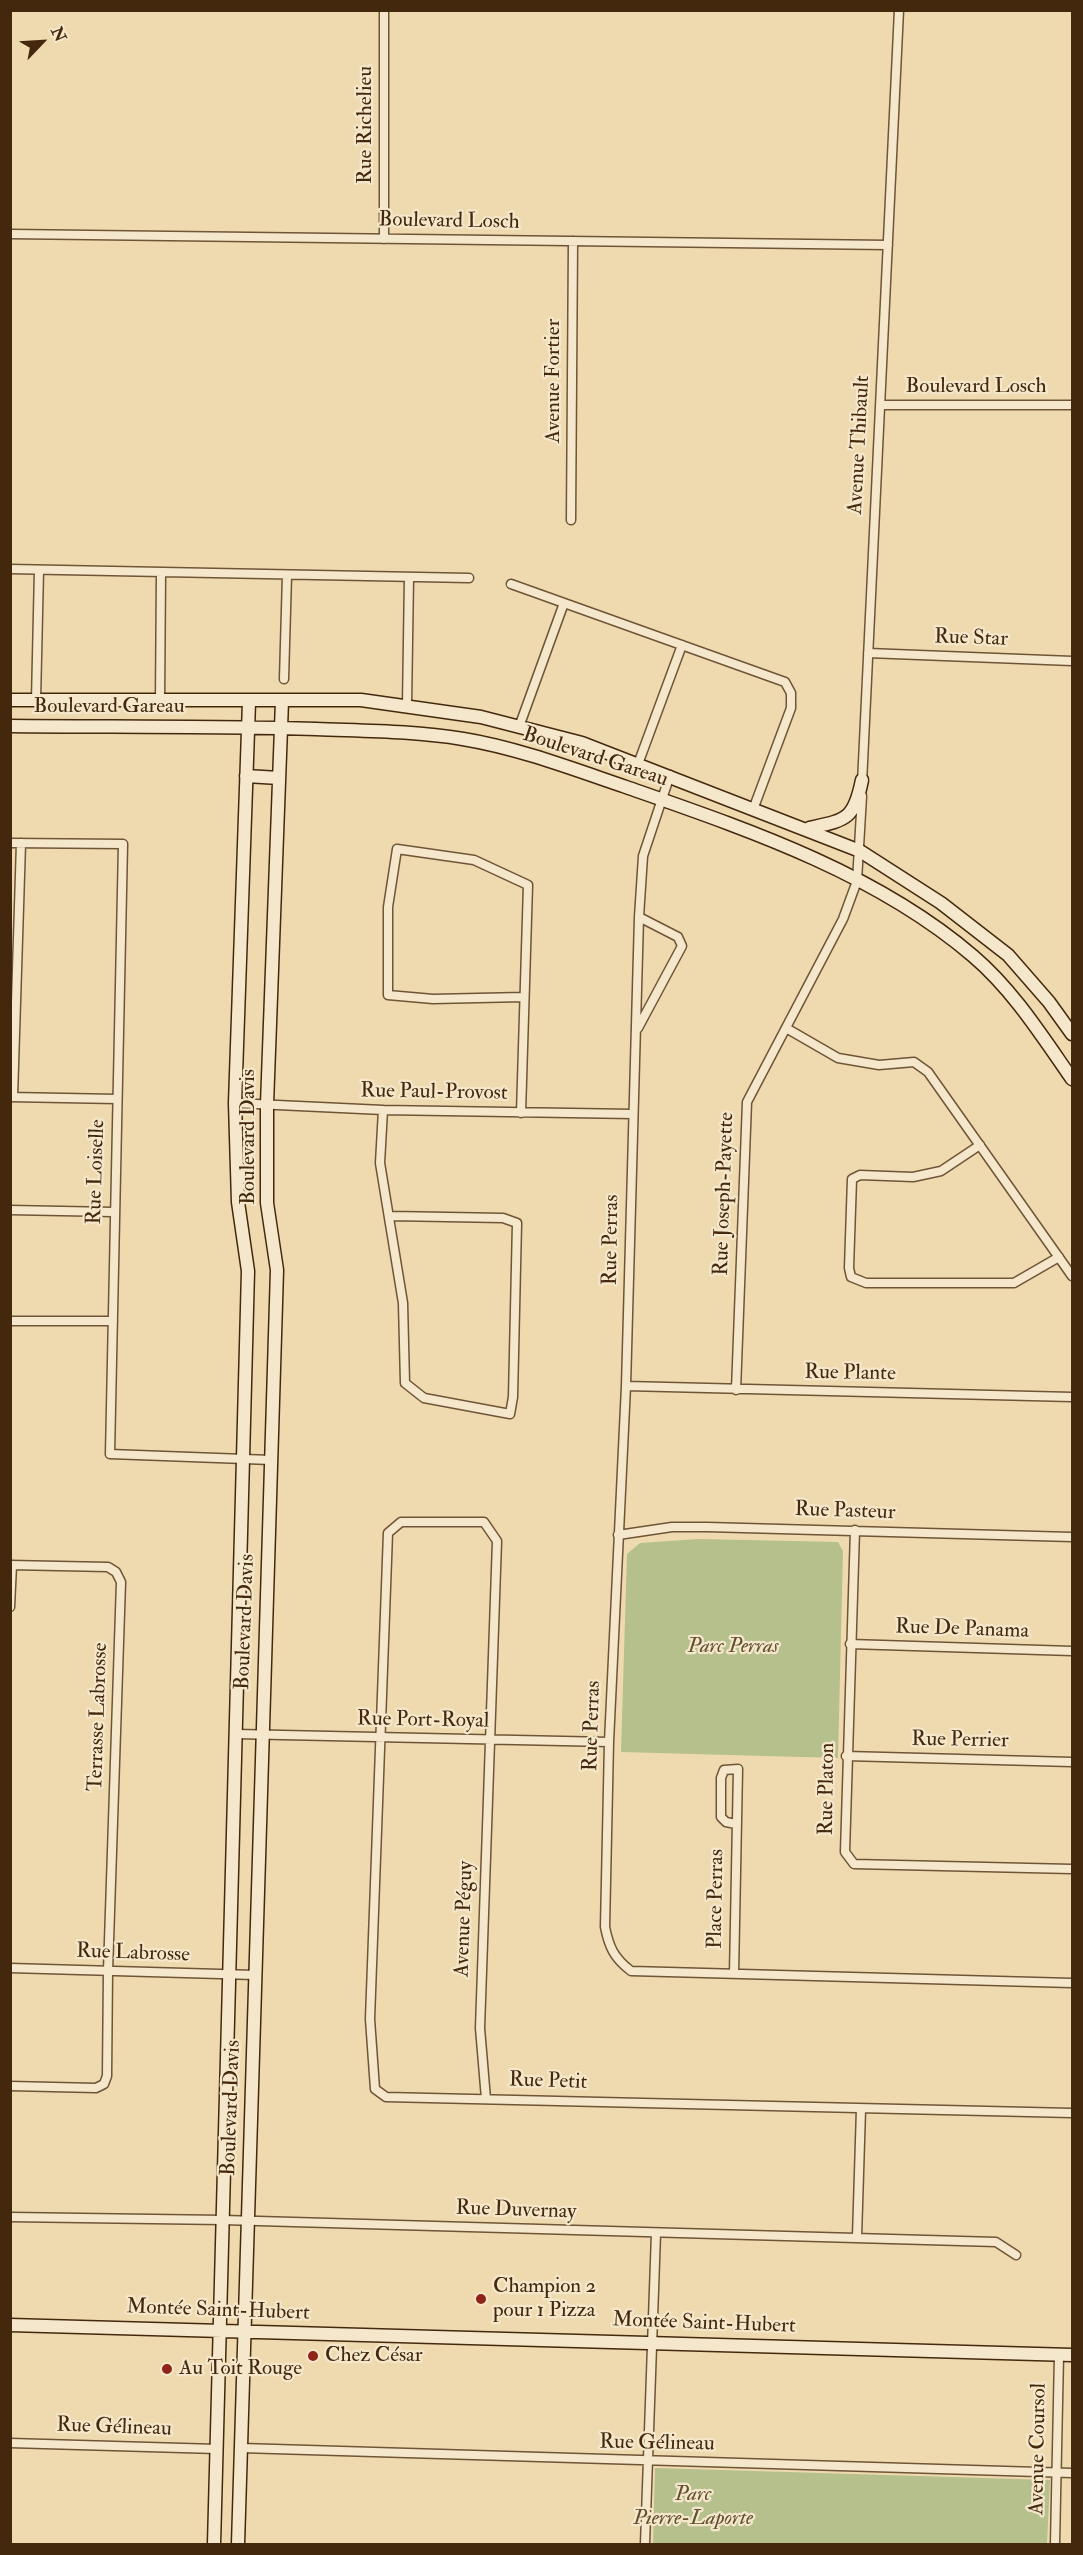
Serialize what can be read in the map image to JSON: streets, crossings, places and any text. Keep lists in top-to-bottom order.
{
  "streets": {
    "street": [
      "Rue Richelieu",
      "Boulevard Losch",
      "Avenue Fortier",
      "Avenue Thibault",
      "Rue Star",
      "Boulevard Gareau",
      "Rue Paul-Provost",
      "Boulevard Davis",
      "Rue Loiselle",
      "Rue Joseph-Payette",
      "Rue Perras",
      "Rue Plante",
      "Rue Pasteur",
      "Rue De Panama",
      "Terrasse Labrosse",
      "Rue Port-Royal",
      "Rue Perrier",
      "Rue Platon",
      "Place Perras",
      "Avenue Péguy",
      "Rue Labrosse",
      "Rue Petit",
      "Rue Duvernay",
      "Montée Saint-Hubert",
      "Rue Gélineau",
      "Avenue Coursol"
    ]
  },
  "crossings": [
    ["Rue Richelieu", "Boulevard Losch"],
    ["Boulevard Losch", "Avenue Fortier"],
    ["Boulevard Losch", "Avenue Thibault"],
    ["Avenue Thibault", "Rue Star"],
    ["Avenue Thibault", "Boulevard Gareau"],
    ["Avenue Thibault", "Rue Joseph-Payette"],
    ["Boulevard Gareau", "Boulevard Davis"],
    ["Boulevard Gareau", "Rue Joseph-Payette"],
    ["Boulevard Gareau", "Rue Perras"],
    ["Rue Paul-Provost", "Boulevard Davis"],
    ["Rue Paul-Provost", "Rue Perras"],
    ["Boulevard Davis", "Rue Loiselle"],
    ["Boulevard Davis", "Rue Port-Royal"],
    ["Boulevard Davis", "Rue Labrosse"],
    ["Boulevard Davis", "Rue Duvernay"],
    ["Boulevard Davis", "Montée Saint-Hubert"],
    ["Boulevard Davis", "Rue Gélineau"],
    ["Rue Joseph-Payette", "Rue Plante"],
    ["Rue Perras", "Rue Plante"],
    ["Rue Perras", "Rue Pasteur"],
    ["Rue Perras", "Rue Port-Royal"],
    ["Rue Perras", "Place Perras"],
    ["Rue Pasteur", "Rue Platon"],
    ["Rue De Panama", "Rue Platon"],
    ["Terrasse Labrosse", "Rue Labrosse"],
    ["Rue Port-Royal", "Avenue Péguy"],
    ["Rue Port-Royal", "Rue Petit"],
    ["Rue Perrier", "Rue Platon"],
    ["Avenue Péguy", "Rue Petit"],
    ["Montée Saint-Hubert", "Avenue Coursol"],
    ["Rue Gélineau", "Avenue Coursol"]
  ],
  "parks": ["Parc Perras", "Parc Pierre-Laporte"],
  "places": ["Champion 2 pour 1 Pizza", "Chez César", "Au Toit Rouge"],
  "north": "top right"
}
